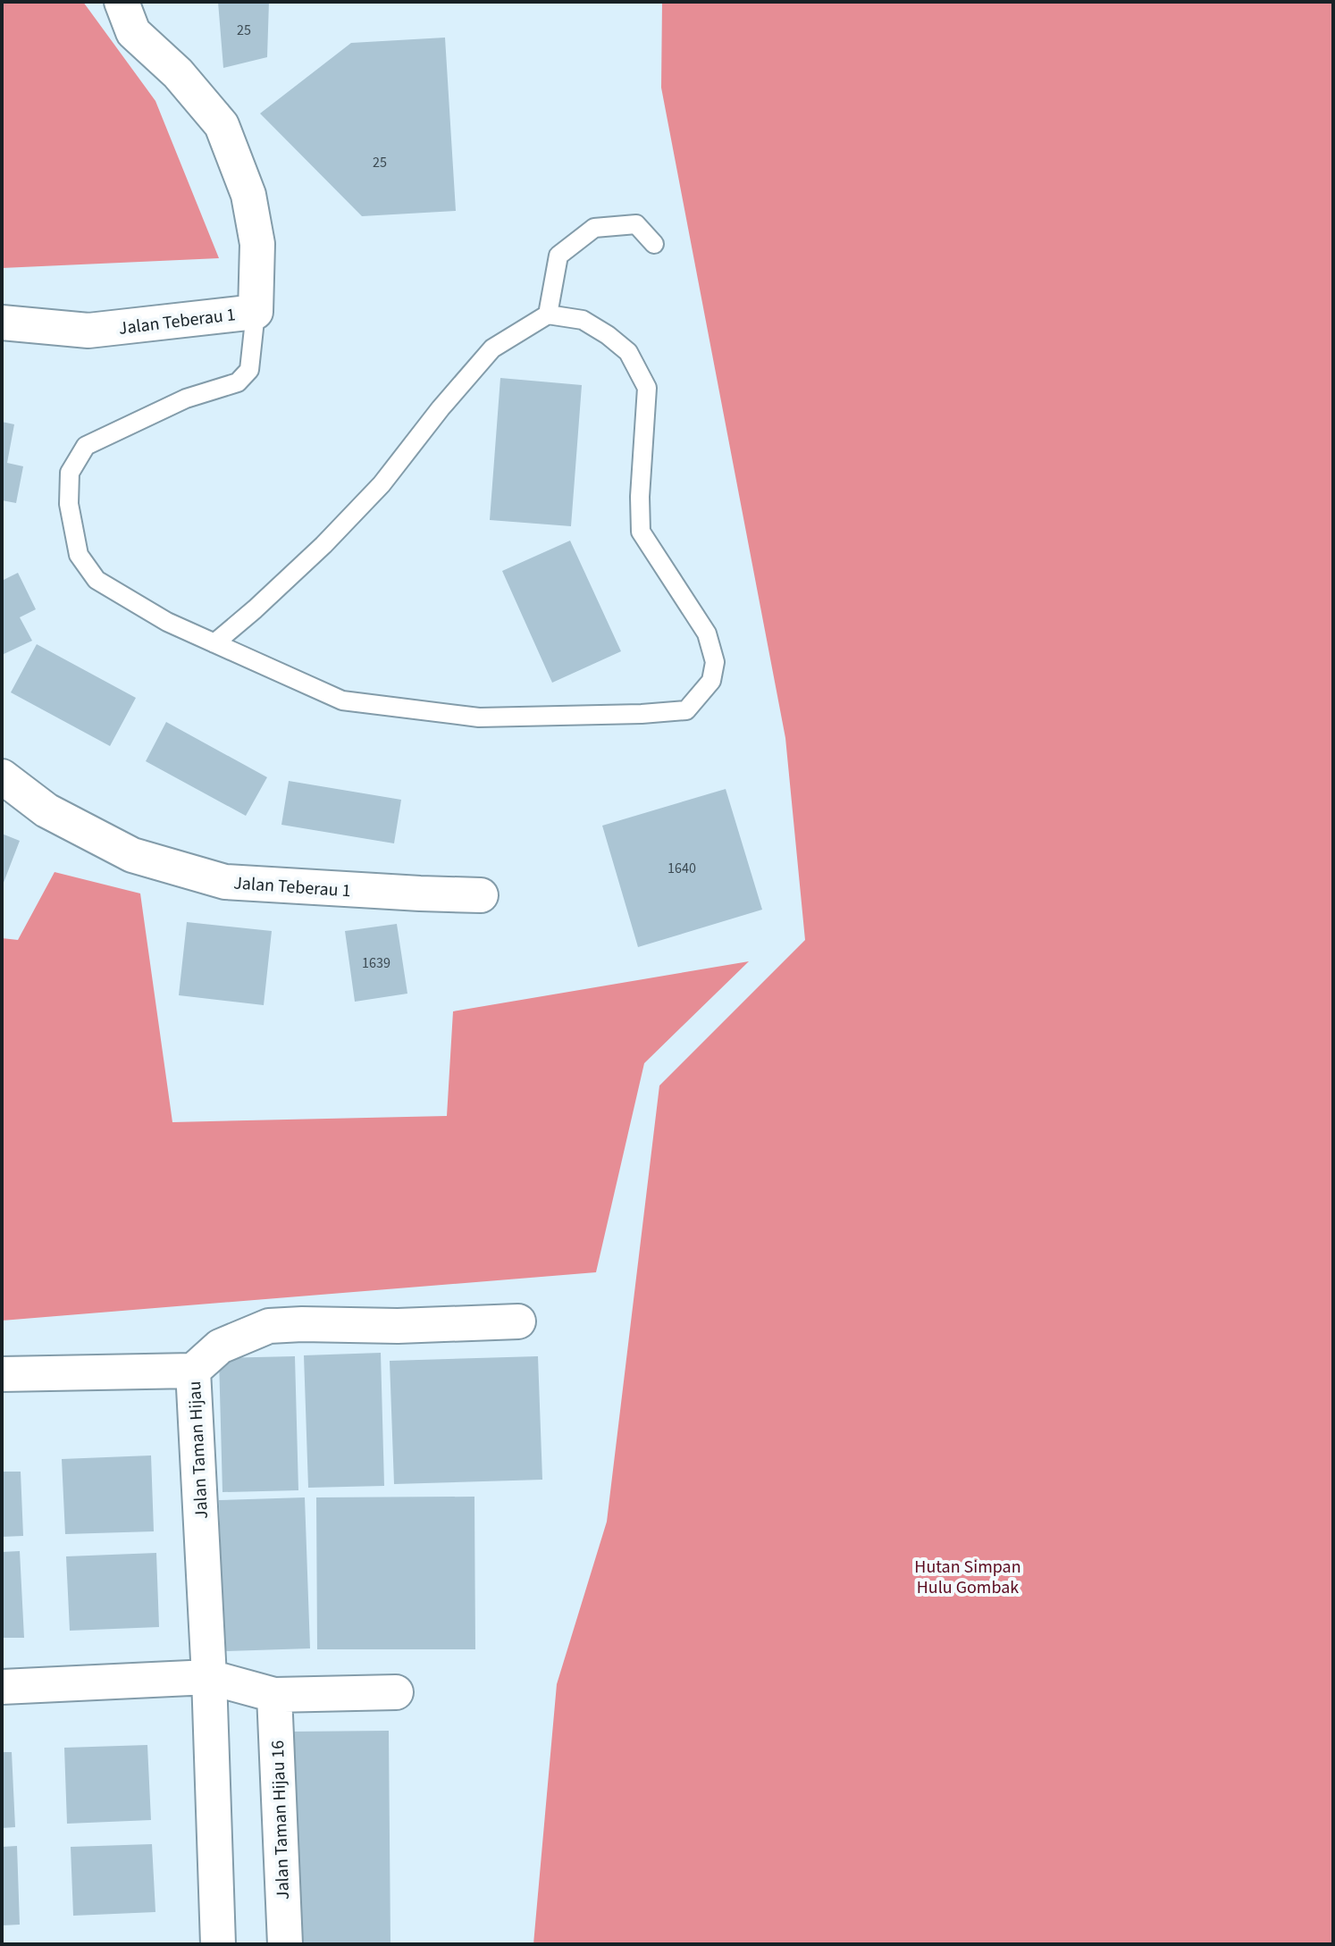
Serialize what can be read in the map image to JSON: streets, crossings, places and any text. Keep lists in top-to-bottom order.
{
  "streets": {
    "street": ["Jalan Teberau 1", "Jalan Taman Hijau", "Jalan Taman Hijau 16"]
  },
  "parks": ["Hutan Simpan Hulu Gombak"],
  "house_numbers": [
    "25",
    "25",
    "1640",
    "1639"
  ]
}
